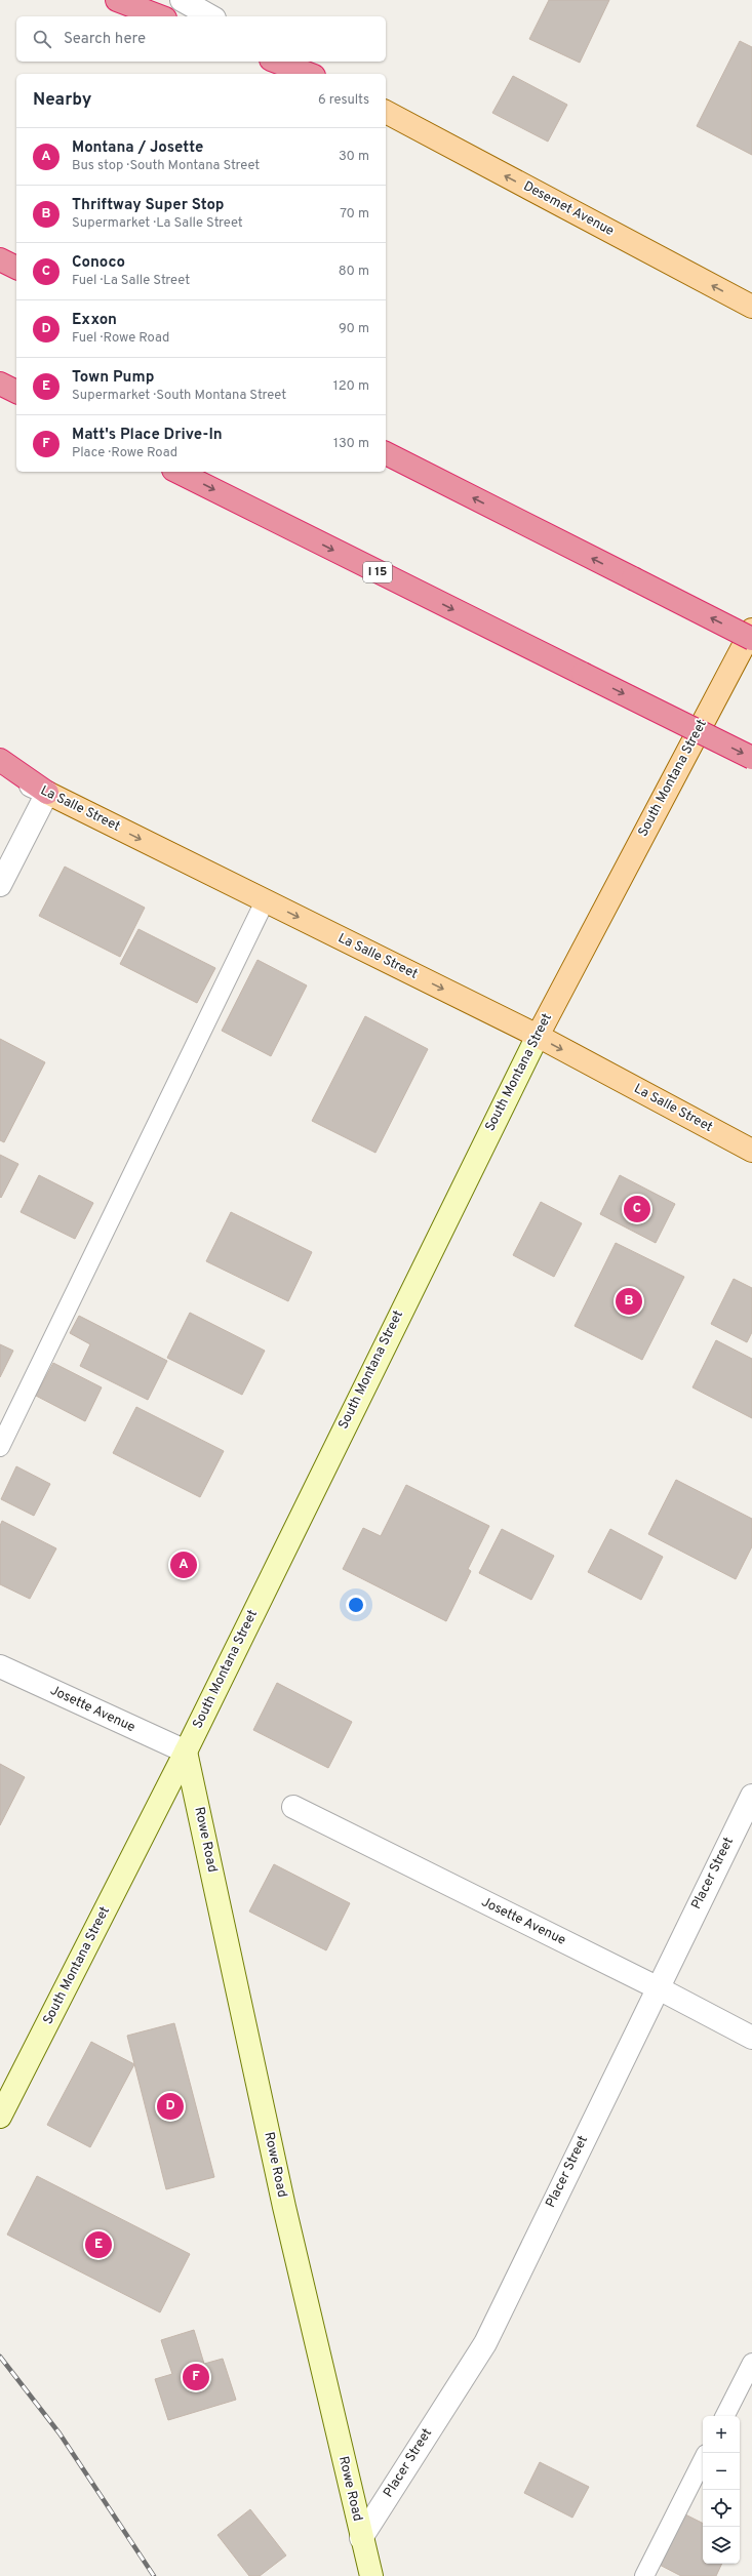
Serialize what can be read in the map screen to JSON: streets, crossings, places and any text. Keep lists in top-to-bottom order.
{
  "streets": {
    "highway": ["I 15"],
    "main road": [
      "Desemet Avenue",
      "South Montana Street",
      "La Salle Street",
      "Rowe Road"
    ],
    "street": ["Josette Avenue", "Placer Street"]
  },
  "crossings": [
    ["South Montana Street", "La Salle Street"],
    ["South Montana Street", "Josette Avenue"],
    ["South Montana Street", "Rowe Road"],
    ["Josette Avenue", "Rowe Road"],
    ["Josette Avenue", "Placer Street"],
    ["Rowe Road", "Placer Street"]
  ],
  "one_way": ["Desemet Avenue", "La Salle Street"],
  "page": {
    "search": "Search here",
    "heading": ["Nearby", "6 results"],
    "list": [
      {
        "mark": "A",
        "name": "Montana / Josette",
        "note": "Bus stop · South Montana Street",
        "value": "30 m"
      },
      {
        "mark": "B",
        "name": "Thriftway Super Stop",
        "note": "Supermarket · La Salle Street",
        "value": "70 m"
      },
      {
        "mark": "C",
        "name": "Conoco",
        "note": "Fuel · La Salle Street",
        "value": "80 m"
      },
      {
        "mark": "D",
        "name": "Exxon",
        "note": "Fuel · Rowe Road",
        "value": "90 m"
      },
      {
        "mark": "E",
        "name": "Town Pump",
        "note": "Supermarket · South Montana Street",
        "value": "120 m"
      },
      {
        "mark": "F",
        "name": "Matt's Place Drive-In",
        "note": "Place · Rowe Road",
        "value": "130 m"
      }
    ],
    "pins": [
      "C",
      "B",
      "A",
      "D",
      "E",
      "F"
    ],
    "map_buttons": ["+", "−"]
  }
}
